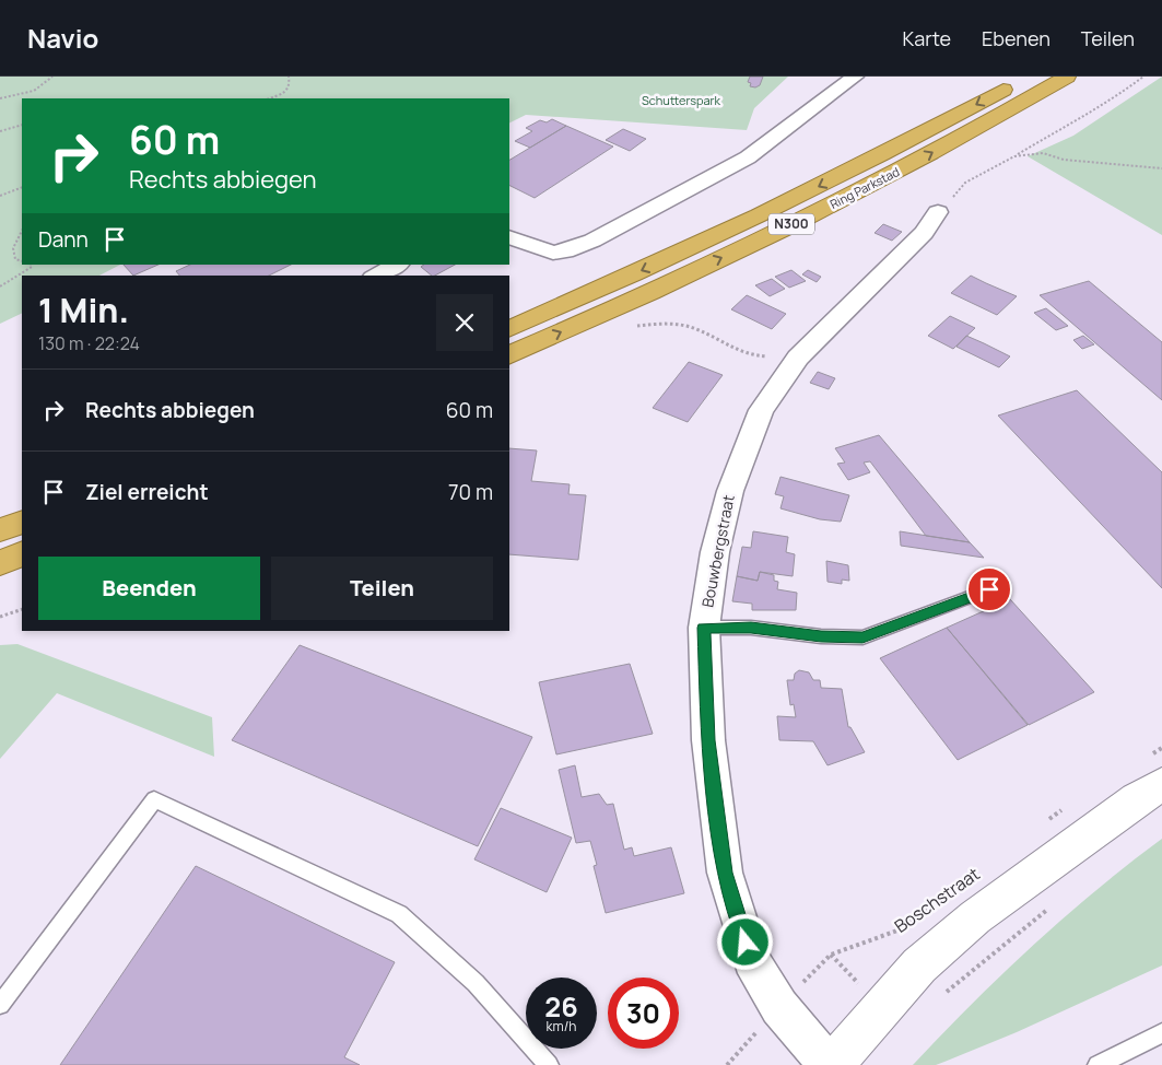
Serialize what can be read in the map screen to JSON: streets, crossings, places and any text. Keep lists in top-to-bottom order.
{
  "streets": {
    "highway": ["Ring Parkstad", "N300"],
    "street": ["Bouwbergstraat"],
    "path": ["Boschstraat"]
  },
  "crossings": [
    ["Bouwbergstraat", "Boschstraat"]
  ],
  "parks": ["Schutterspark"],
  "page": {
    "header": "Navio",
    "nav": ["Karte", "Ebenen", "Teilen"],
    "turn": ["60 m", "Rechts abbiegen"],
    "then": "Dann",
    "heading": ["1 Min.", "130 m · 22:24"],
    "list": [
      {
        "name": "Rechts abbiegen",
        "value": "60 m"
      },
      {
        "name": "Ziel erreicht",
        "value": "70 m"
      }
    ],
    "buttons": ["Beenden", "Teilen"],
    "speed": "26 km/h",
    "limit": "30"
  }
}
